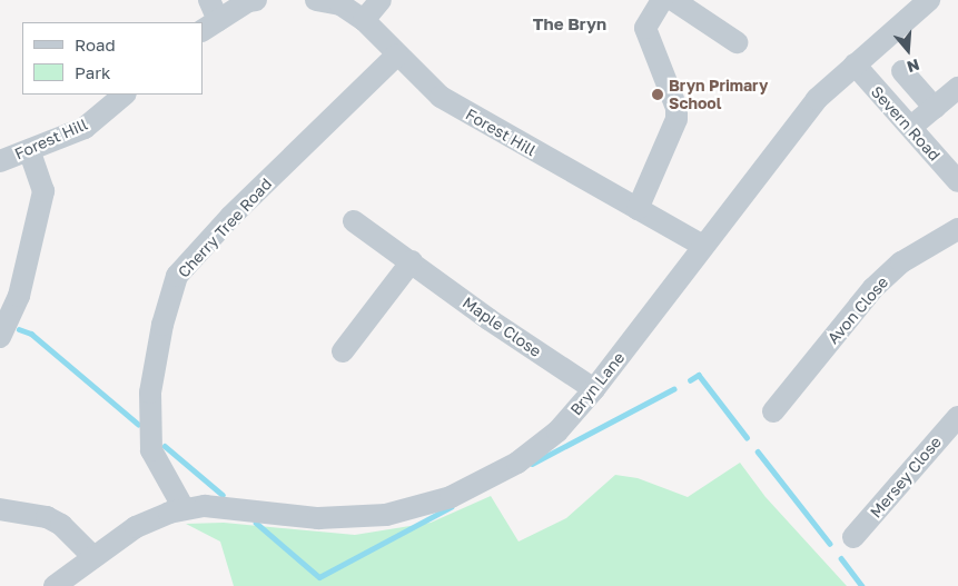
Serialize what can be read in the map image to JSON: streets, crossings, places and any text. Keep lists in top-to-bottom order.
{
  "streets": {
    "street": [
      "Severn Road",
      "Forest Hill",
      "Cherry Tree Road",
      "Avon Close",
      "Maple Close",
      "Bryn Lane",
      "Mersey Close"
    ]
  },
  "crossings": [
    ["Severn Road", "Bryn Lane"],
    ["Forest Hill", "Cherry Tree Road"],
    ["Forest Hill", "Bryn Lane"],
    ["Cherry Tree Road", "Bryn Lane"],
    ["Maple Close", "Bryn Lane"]
  ],
  "districts": ["The Bryn"],
  "places": ["Bryn Primary School"],
  "legend": ["Road", "Park"],
  "north": "bottom"
}
